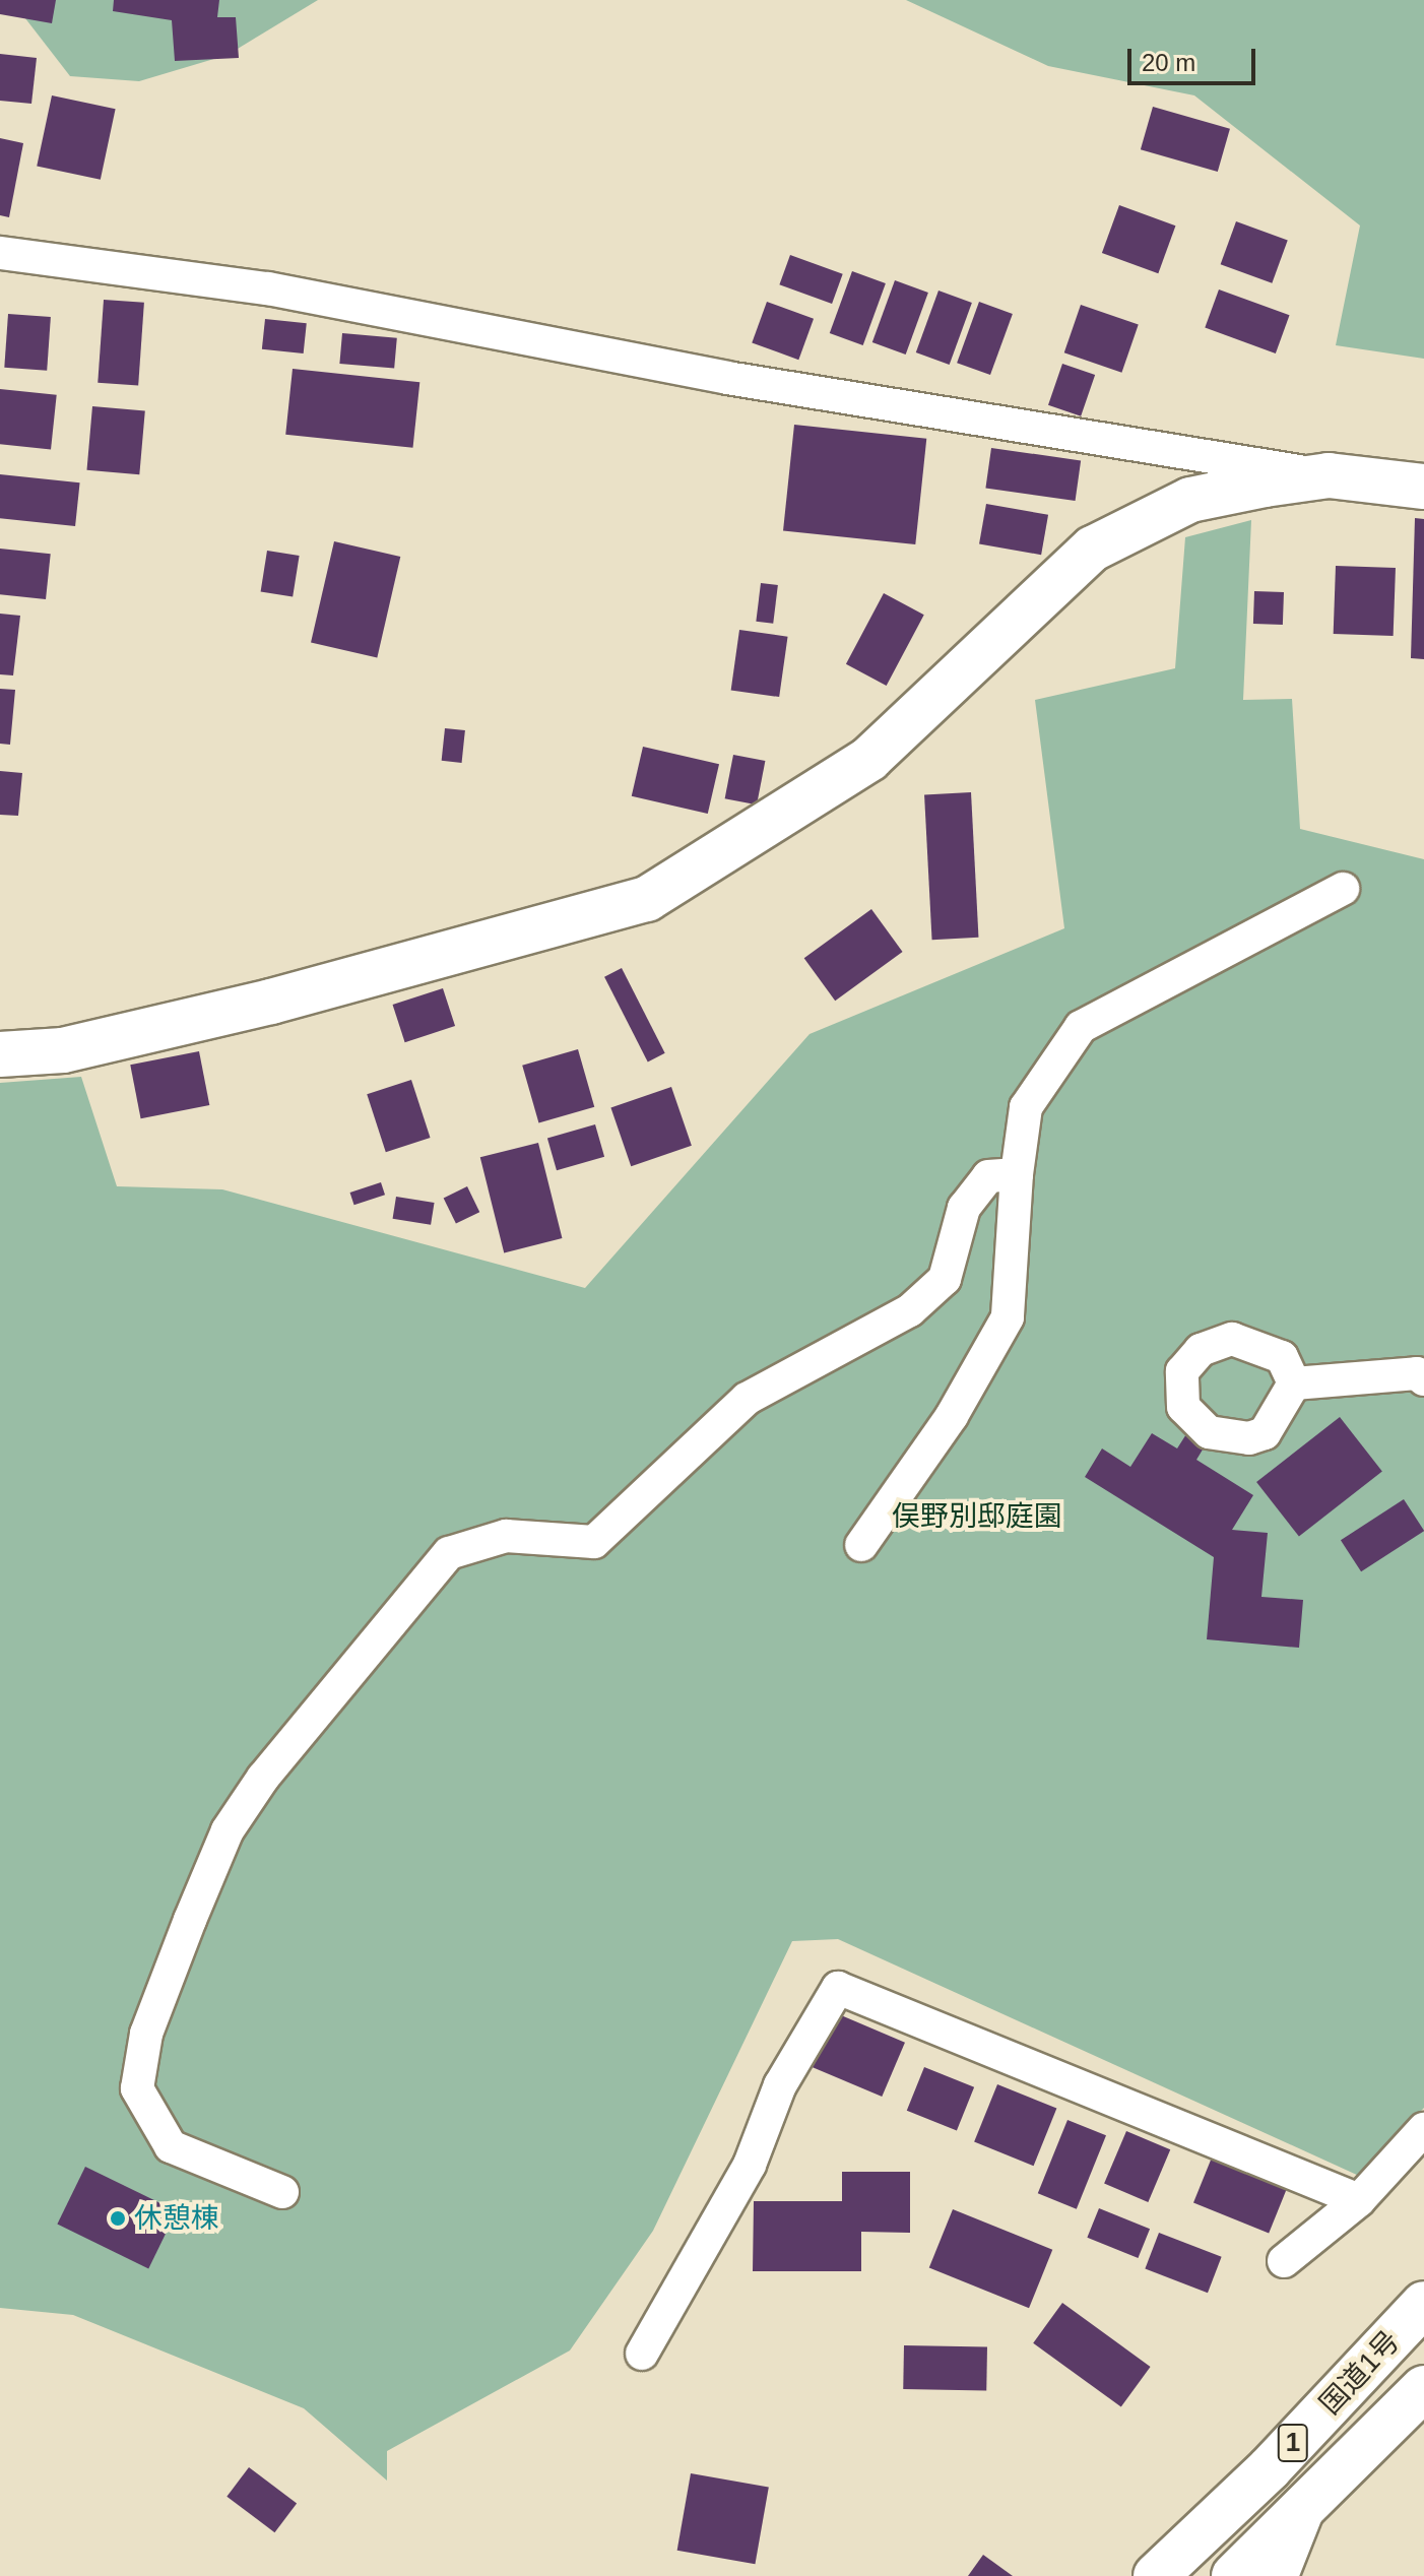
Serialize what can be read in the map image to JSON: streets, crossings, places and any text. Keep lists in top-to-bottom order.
{
  "streets": {
    "main road": ["国道1号", "1"]
  },
  "parks": ["俣野別邸庭園"],
  "places": ["休憩棟"],
  "scale_bar": "20 m"
}
